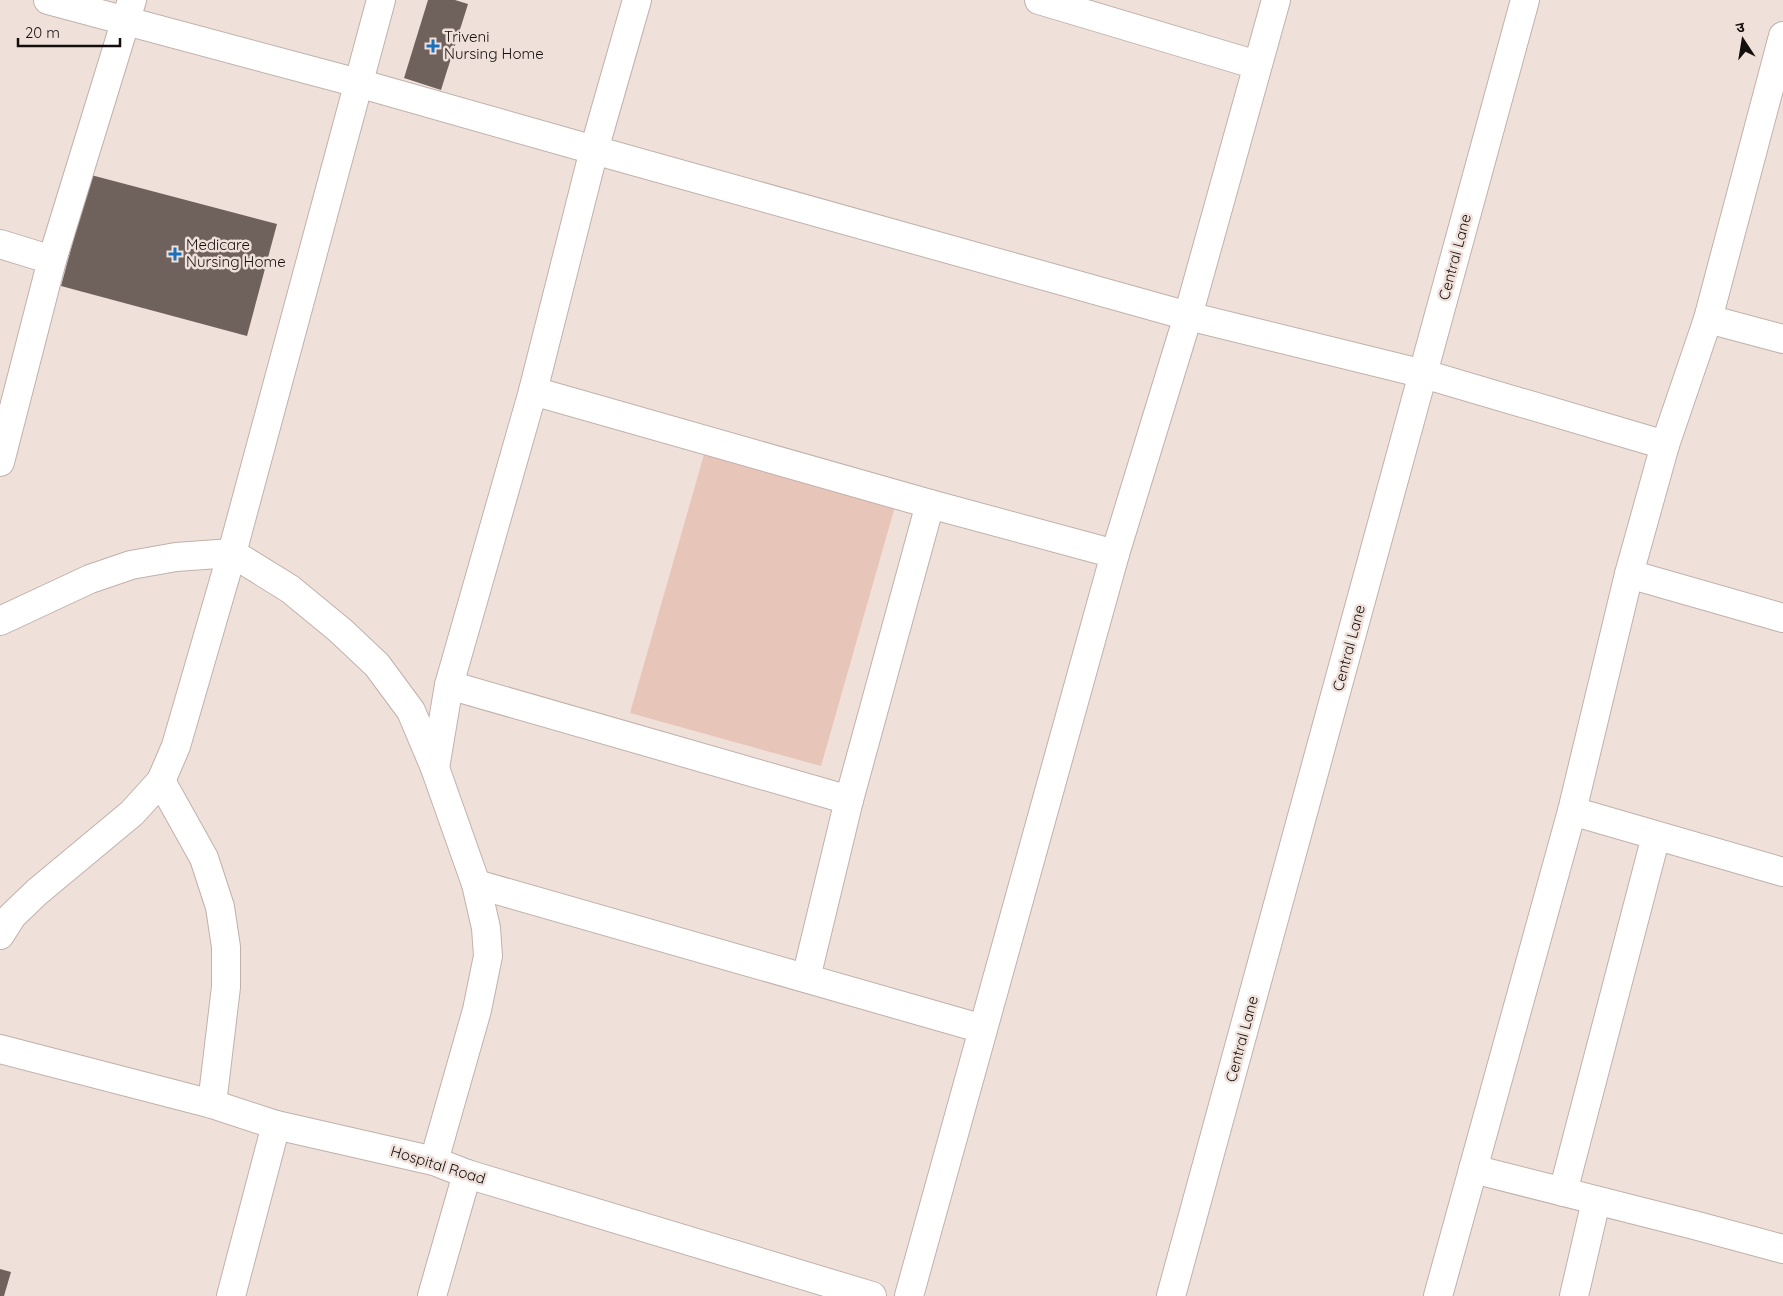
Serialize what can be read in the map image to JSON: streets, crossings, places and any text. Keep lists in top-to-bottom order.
{
  "streets": {
    "street": ["Central Lane", "Hospital Road"]
  },
  "places": {
    "health": ["Triveni Nursing Home", "Medicare Nursing Home"]
  },
  "scale_bar": "20 m",
  "north": "top"
}
